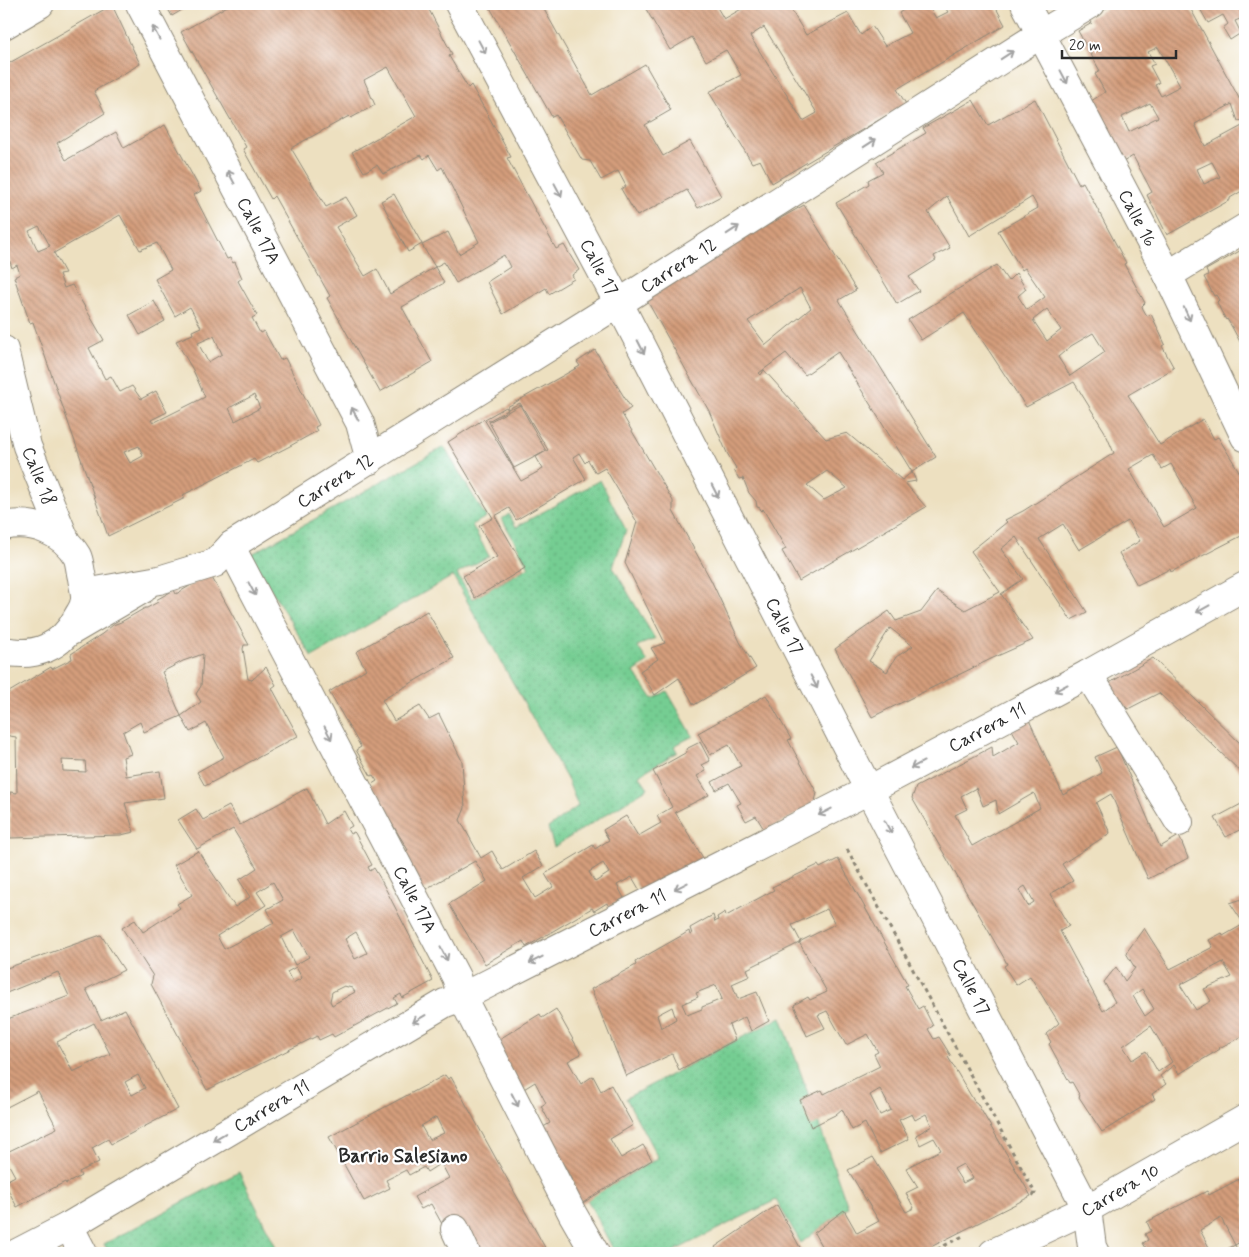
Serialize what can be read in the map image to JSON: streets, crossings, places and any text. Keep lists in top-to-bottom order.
{
  "streets": {
    "street": [
      "Calle 16",
      "Calle 17A",
      "Calle 17",
      "Carrera 12",
      "Calle 18",
      "Carrera 11",
      "Carrera 10"
    ]
  },
  "crossings": [
    ["Calle 16", "Carrera 12"],
    ["Calle 17A", "Carrera 12"],
    ["Calle 17A", "Carrera 11"],
    ["Calle 17", "Carrera 12"],
    ["Calle 17", "Carrera 11"],
    ["Calle 17", "Carrera 10"],
    ["Carrera 12", "Calle 18"]
  ],
  "one_way": [
    "Calle 16",
    "Calle 17",
    "Carrera 12",
    "Carrera 11"
  ],
  "districts": ["Barrio Salesiano"],
  "scale_bar": "20 m"
}
